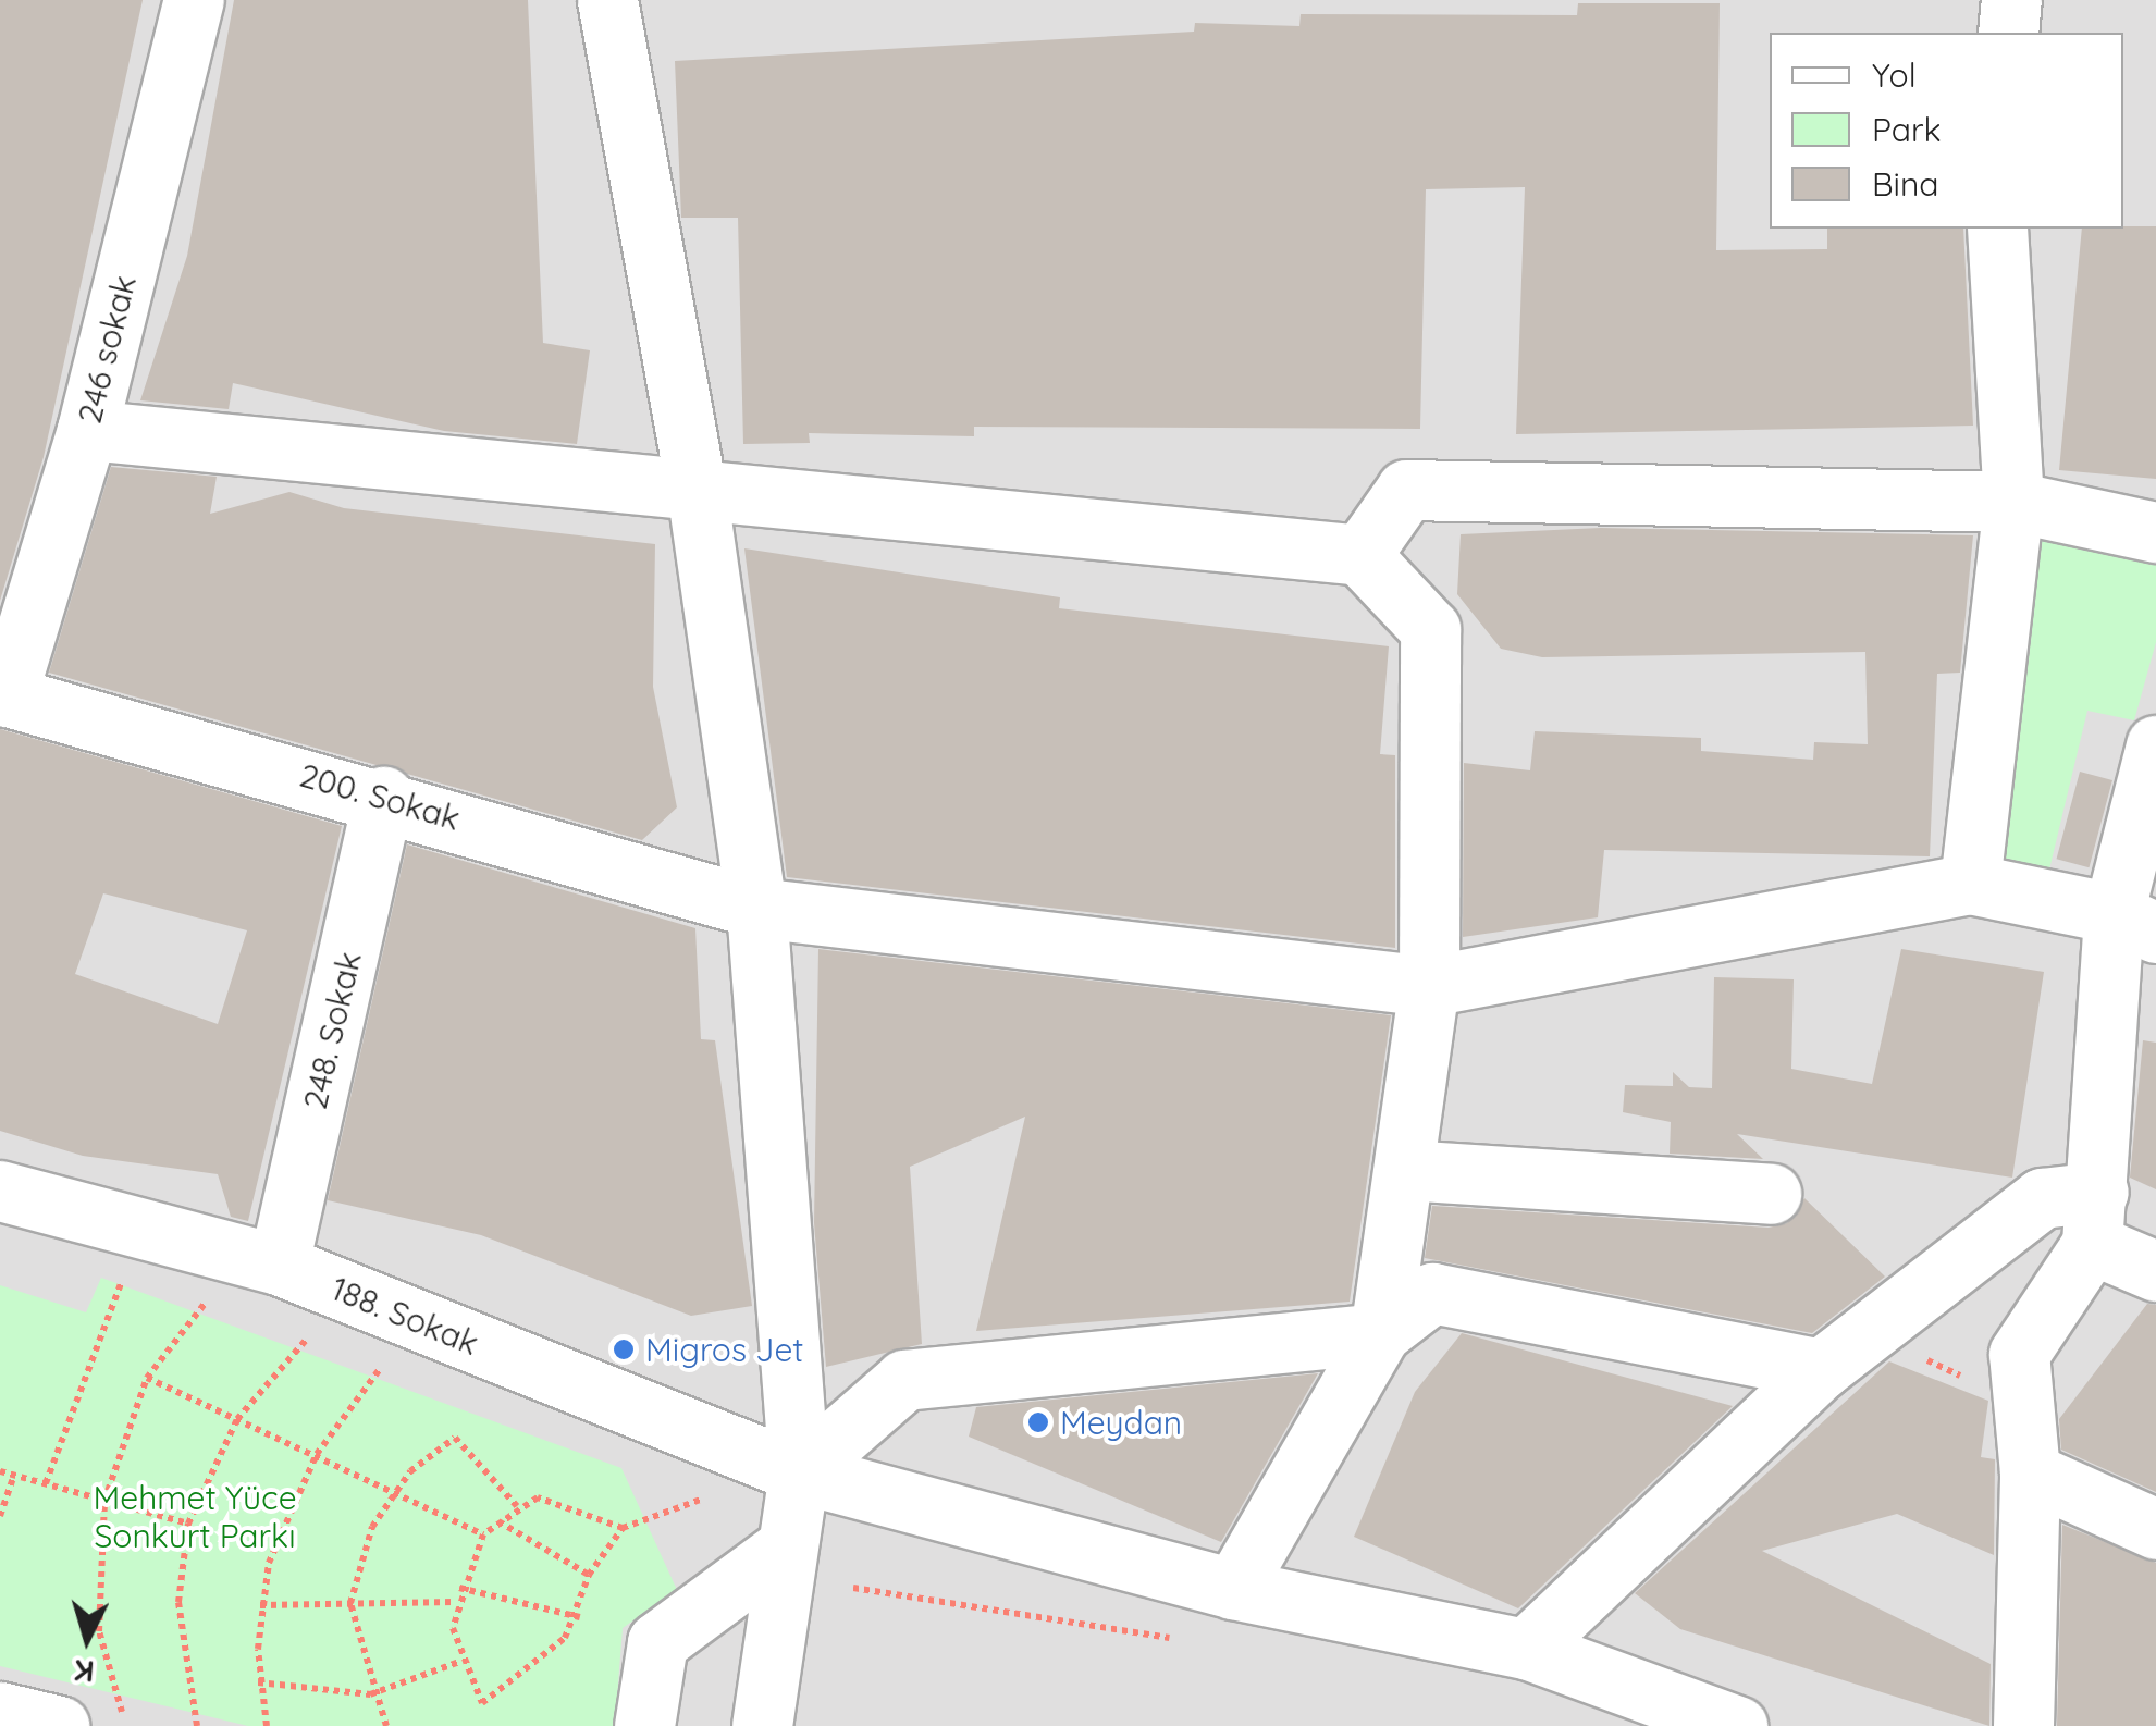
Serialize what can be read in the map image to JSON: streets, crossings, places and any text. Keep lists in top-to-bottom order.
{
  "streets": {
    "street": [
      "246 sokak",
      "200. Sokak",
      "248. Sokak",
      "188. Sokak"
    ]
  },
  "crossings": [
    ["246 sokak", "200. Sokak"],
    ["200. Sokak", "248. Sokak"],
    ["248. Sokak", "188. Sokak"]
  ],
  "parks": ["Mehmet Yüce Sonkurt Parkı"],
  "places": ["Migros Jet", "Meydan"],
  "legend": ["Yol", "Park", "Bina"],
  "north": "bottom"
}
